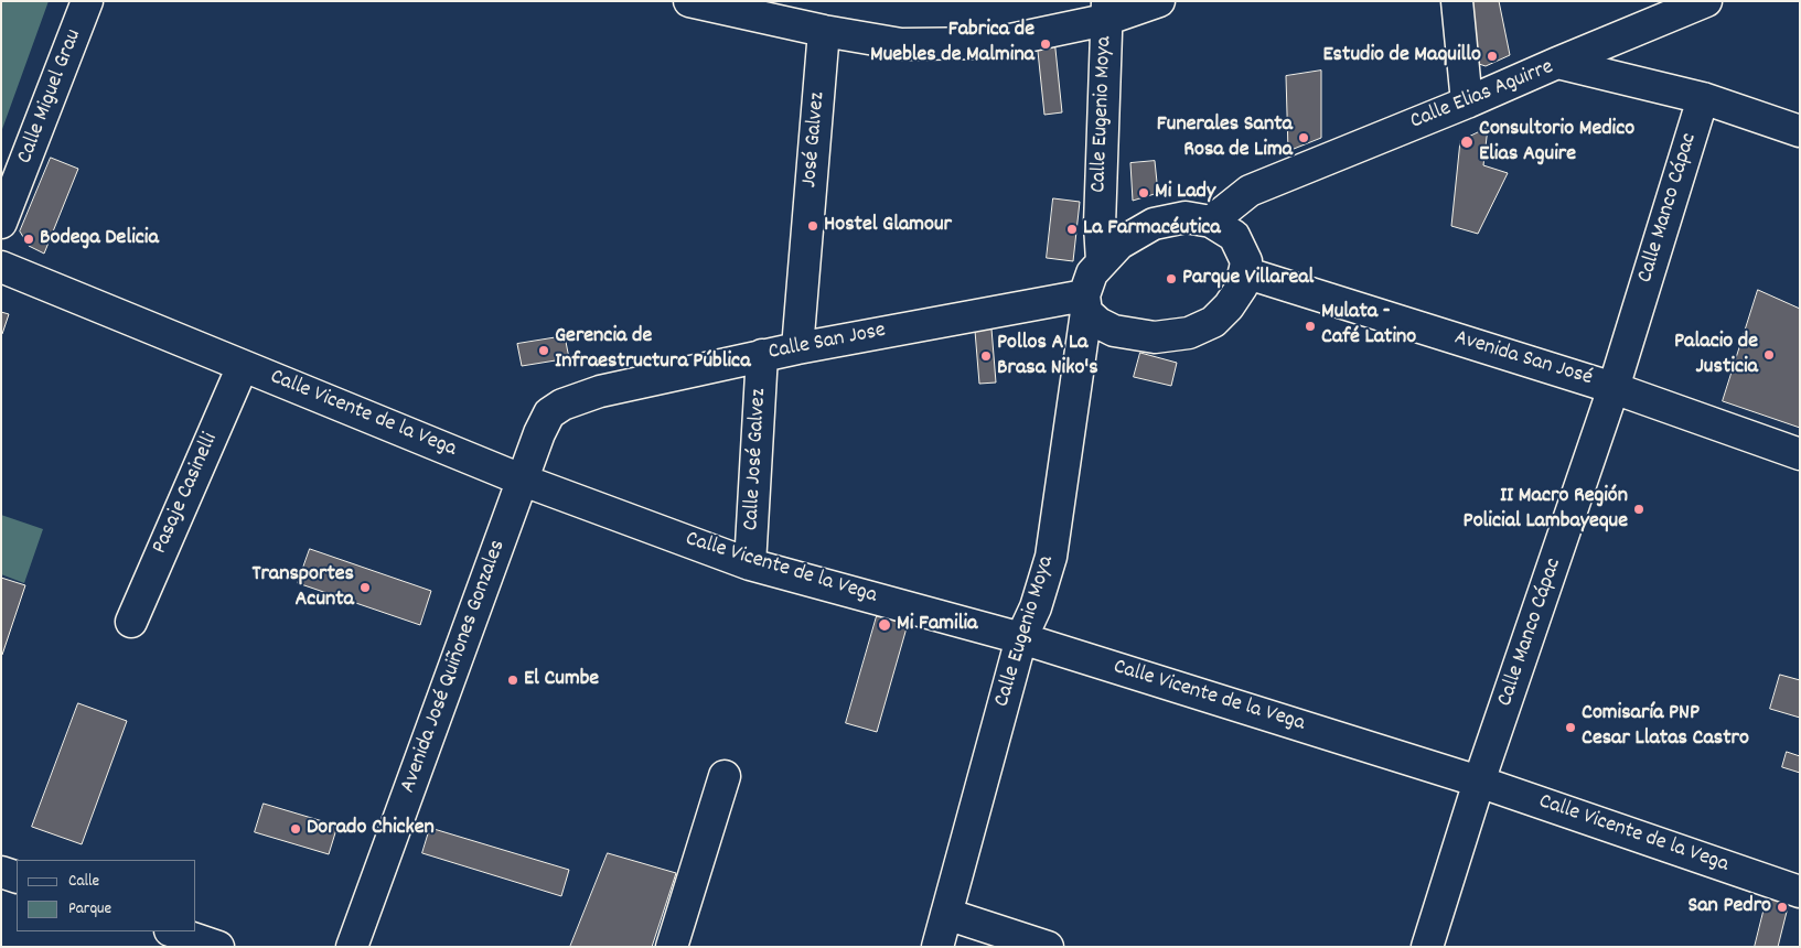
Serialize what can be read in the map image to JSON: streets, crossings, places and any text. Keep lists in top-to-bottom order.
{
  "streets": {
    "street": [
      "Calle Elias Aguirre",
      "Calle Miguel Grau",
      "Calle Eugenio Moya",
      "José Galvez",
      "Calle Manco Cápac",
      "Calle San Jose",
      "Avenida San José",
      "Calle Vicente de la Vega",
      "Calle José Galvez",
      "Pasaje Casinelli",
      "Avenida José Quiñones Gonzales"
    ]
  },
  "crossings": [
    ["Calle Elias Aguirre", "Calle Eugenio Moya"],
    ["Calle Elias Aguirre", "Calle Manco Cápac"],
    ["Calle Elias Aguirre", "Calle San Jose"],
    ["Calle Elias Aguirre", "Avenida San José"],
    ["Calle Eugenio Moya", "Calle San Jose"],
    ["Calle Eugenio Moya", "Avenida San José"],
    ["Calle Eugenio Moya", "Calle Vicente de la Vega"],
    ["José Galvez", "Calle San Jose"],
    ["Calle Manco Cápac", "Avenida San José"],
    ["Calle Manco Cápac", "Calle Vicente de la Vega"],
    ["Calle San Jose", "Avenida San José"],
    ["Calle San Jose", "Calle Vicente de la Vega"],
    ["Calle San Jose", "Calle José Galvez"],
    ["Calle San Jose", "Avenida José Quiñones Gonzales"],
    ["Calle Vicente de la Vega", "Calle José Galvez"],
    ["Calle Vicente de la Vega", "Pasaje Casinelli"],
    ["Calle Vicente de la Vega", "Avenida José Quiñones Gonzales"]
  ],
  "places": [
    "Fabrica de Muebles de Malmina",
    "Estudio de Maquillo",
    "Funerales Santa Rosa de Lima",
    "Consultorio Medico Elias Aguire",
    "Mi Lady",
    "Hostel Glamour",
    "La Farmacéutica",
    "Bodega Delicia",
    "Parque Villareal",
    "Mulata - Café Latino",
    "Gerencia de Infraestructura Pública",
    "Palacio de Justicia",
    "Pollos A La Brasa Niko's",
    "II Macro Región Policial Lambayeque",
    "Transportes Acunta",
    "Mi Familia",
    "El Cumbe",
    "Comisaría PNP Cesar Llatas Castro",
    "Dorado Chicken",
    "San Pedro"
  ],
  "legend": ["Calle", "Parque"]
}
